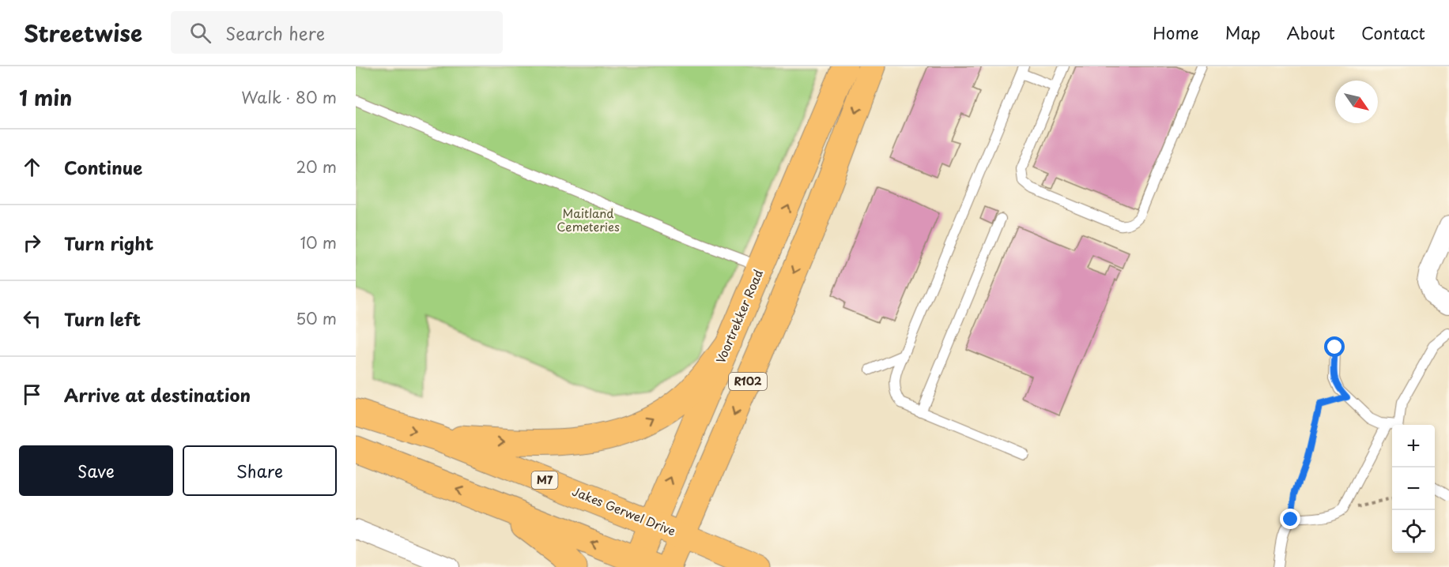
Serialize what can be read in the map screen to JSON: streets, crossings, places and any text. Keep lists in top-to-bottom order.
{
  "streets": {
    "main road": [
      "Voortrekker Road",
      "R102",
      "M7",
      "Jakes Gerwel Drive"
    ]
  },
  "crossings": [
    ["Voortrekker Road", "Jakes Gerwel Drive"],
    ["R102", "Jakes Gerwel Drive"]
  ],
  "parks": ["Maitland Cemeteries"],
  "north": "bottom right",
  "page": {
    "header": "Streetwise",
    "search": "Search here",
    "nav": [
      "Home",
      "Map",
      "About",
      "Contact"
    ],
    "heading": ["1 min", "Walk · 80 m"],
    "list": [
      ["Continue", "20 m"],
      ["Turn right", "10 m"],
      ["Turn left", "50 m"],
      "Arrive at destination"
    ],
    "map_buttons": ["+", "−"],
    "buttons": ["Save", "Share"]
  }
}
